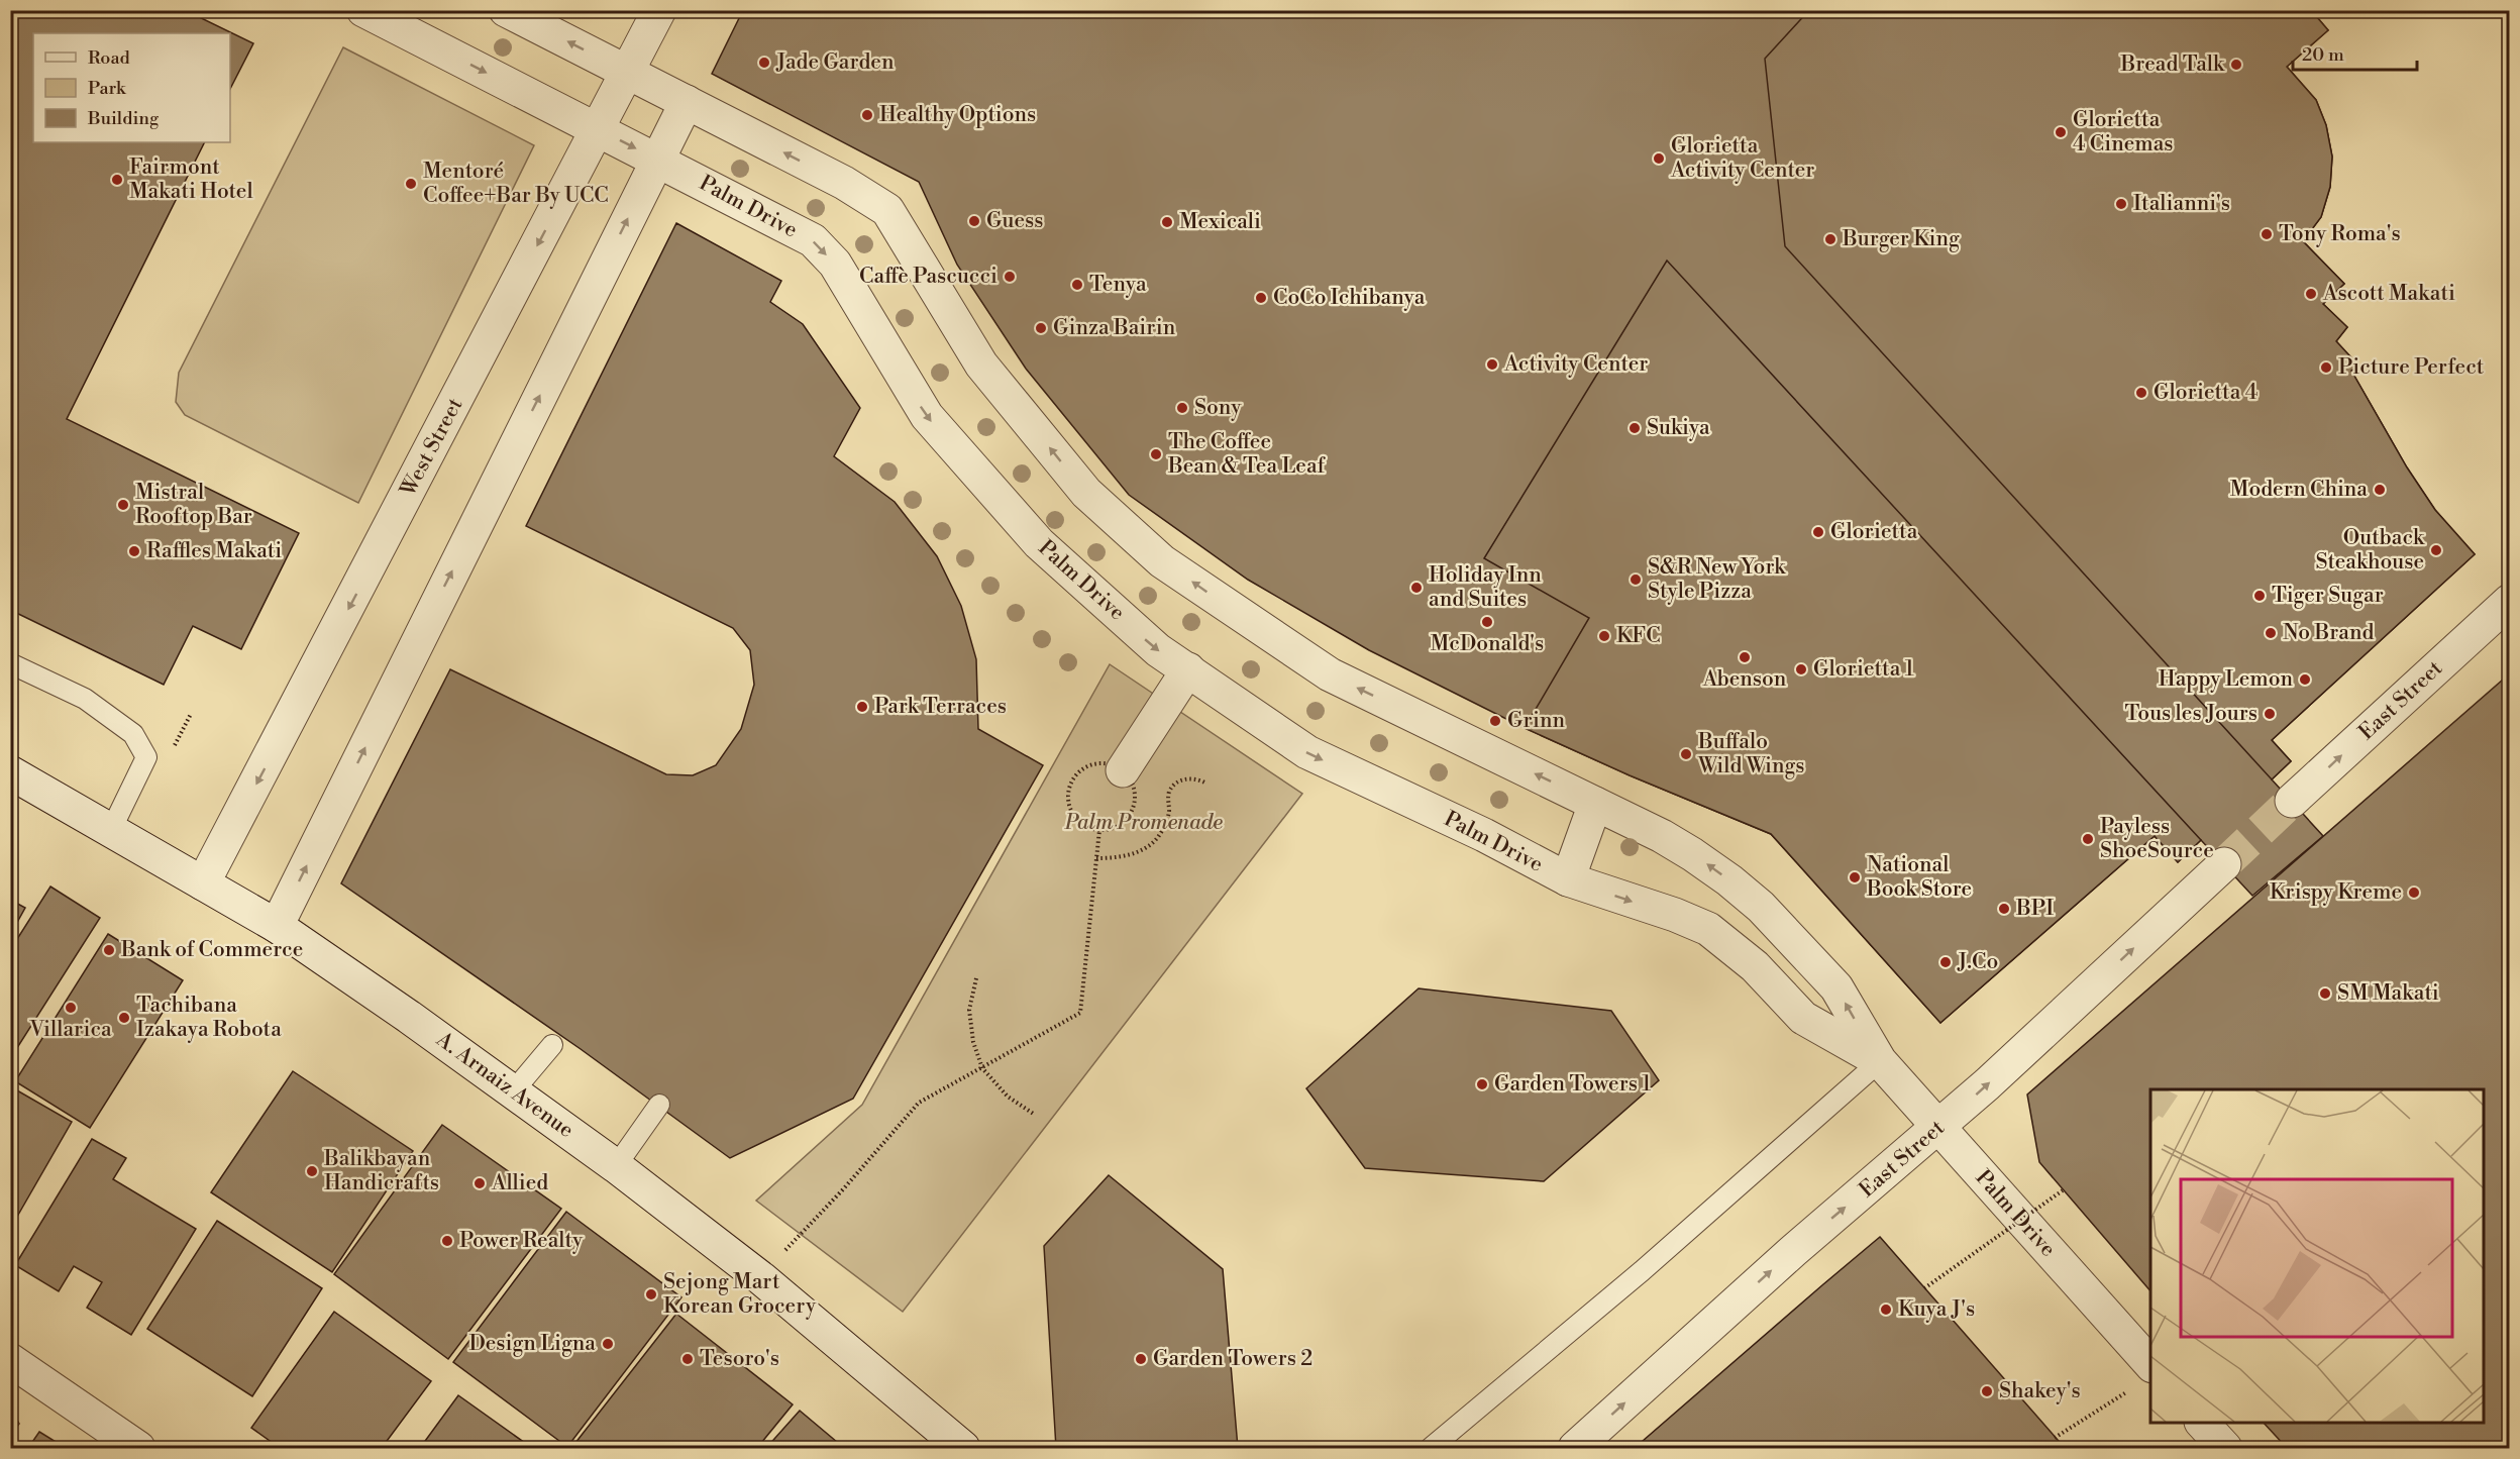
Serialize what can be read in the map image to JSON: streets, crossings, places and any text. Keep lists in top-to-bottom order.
{
  "streets": {
    "street": [
      "Palm Drive",
      "West Street",
      "East Street",
      "A. Arnaiz Avenue"
    ]
  },
  "crossings": [
    ["Palm Drive", "West Street"],
    ["Palm Drive", "East Street"],
    ["West Street", "A. Arnaiz Avenue"]
  ],
  "one_way": ["East Street"],
  "parks": ["Palm Promenade"],
  "places": [
    "Jade Garden",
    "Bread Talk",
    "Healthy Options",
    "Glorietta 4 Cinemas",
    "Glorietta Activity Center",
    "Fairmont Makati Hotel",
    "Mentoré Coffee+Bar By UCC",
    "Italianni's",
    "Guess",
    "Mexicali",
    "Tony Roma's",
    "Burger King",
    "Caffè Pascucci",
    "Tenya",
    "Ascott Makati",
    "CoCo Ichibanya",
    "Ginza Bairin",
    "Activity Center",
    "Picture Perfect",
    "Glorietta 4",
    "Sony",
    "Sukiya",
    "The Coffee Bean & Tea Leaf",
    "Modern China",
    "Mistral Rooftop Bar",
    "Glorietta",
    "Outback Steakhouse",
    "Raffles Makati",
    "S&R New York Style Pizza",
    "Holiday Inn and Suites",
    "Tiger Sugar",
    "McDonald's",
    "No Brand",
    "KFC",
    "Abenson",
    "Glorietta 1",
    "Happy Lemon",
    "Park Terraces",
    "Tous les Jours",
    "Grinn",
    "Buffalo Wild Wings",
    "Payless ShoeSource",
    "National Book Store",
    "Krispy Kreme",
    "BPI",
    "Bank of Commerce",
    "J.Co",
    "SM Makati",
    "Villarica",
    "Tachibana Izakaya Robota",
    "Garden Towers 1",
    "Balikbayan Handicrafts",
    "Allied",
    "Power Realty",
    "Sejong Mart Korean Grocery",
    "Kuya J's",
    "Design Ligna",
    "Tesoro's",
    "Garden Towers 2",
    "Shakey's"
  ],
  "legend": ["Road", "Park", "Building"],
  "scale_bar": "20 m"
}
